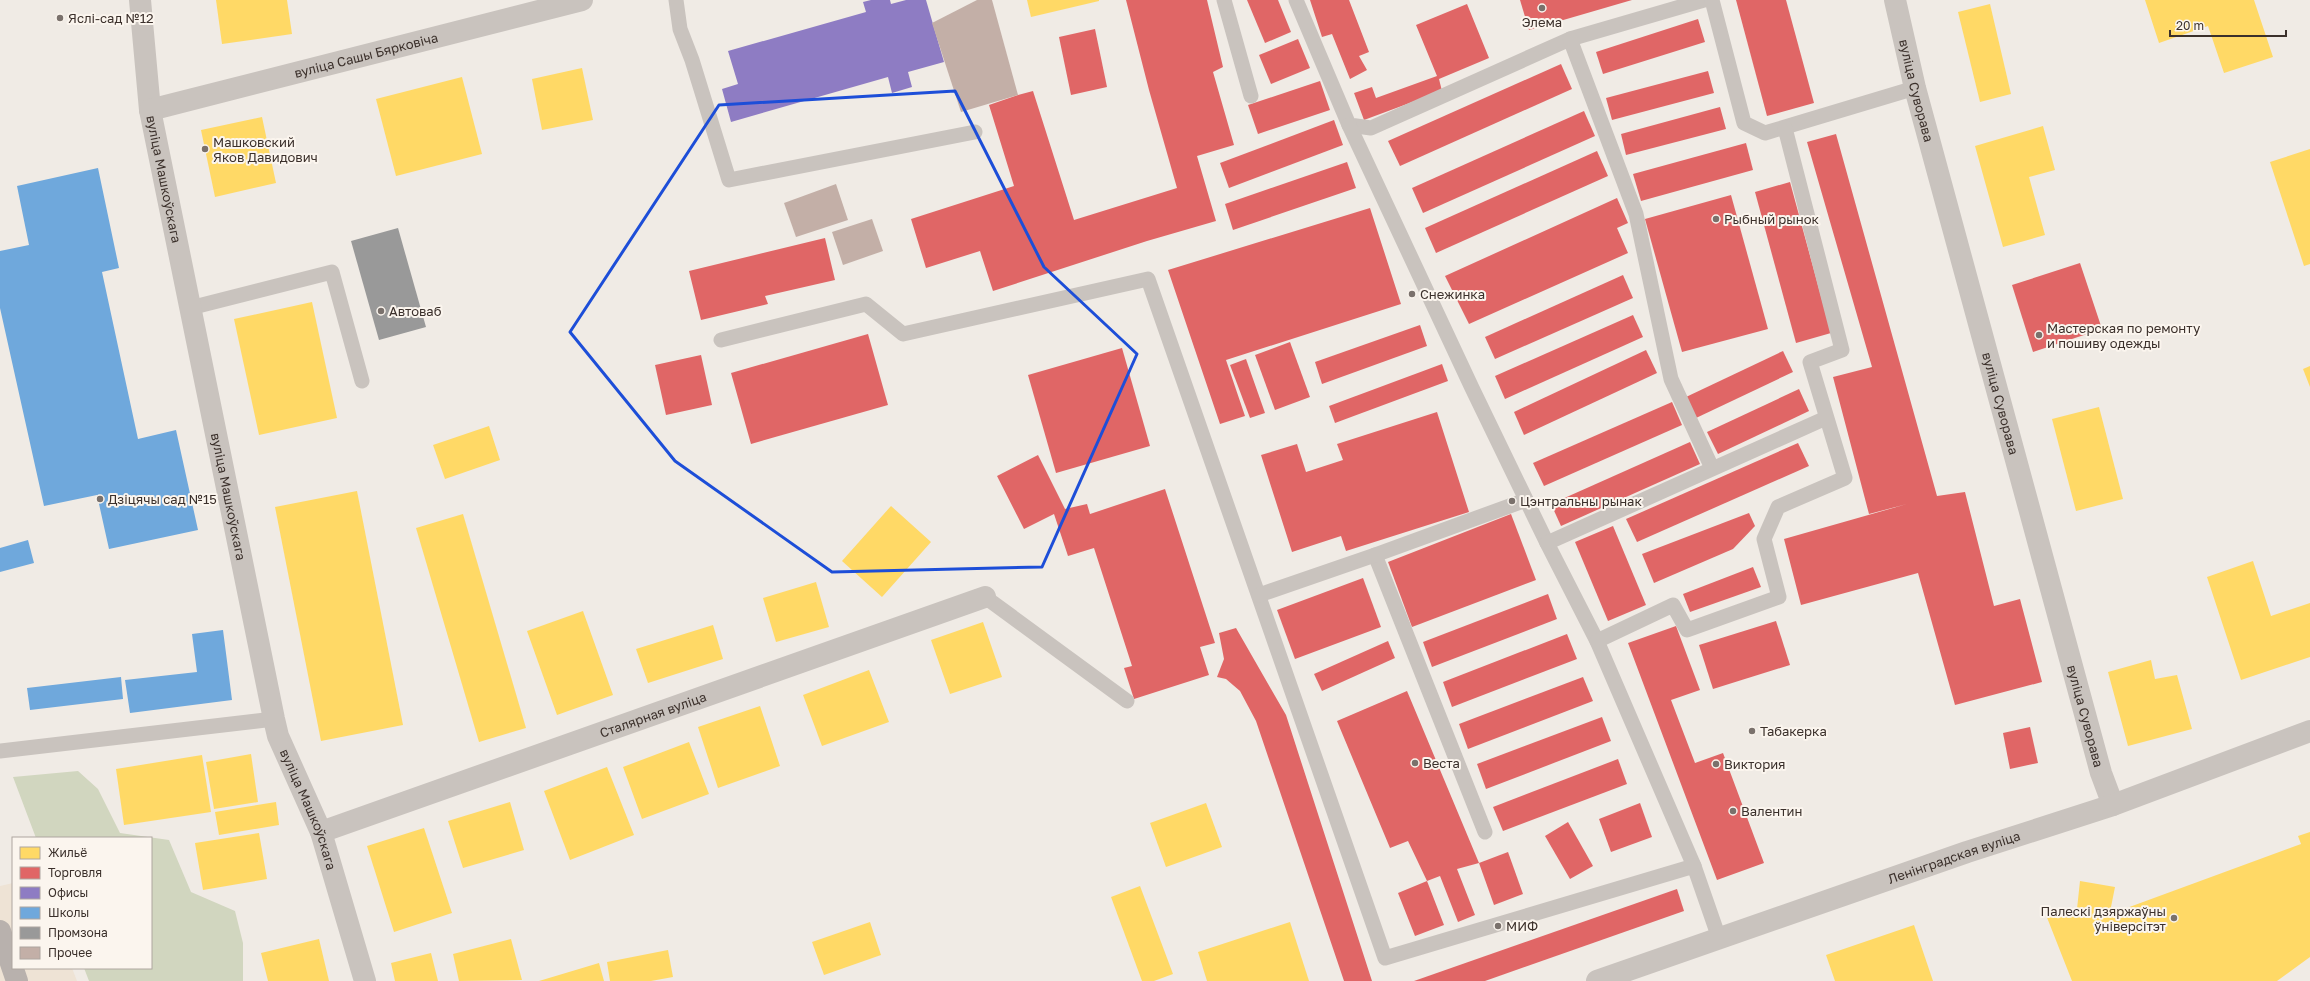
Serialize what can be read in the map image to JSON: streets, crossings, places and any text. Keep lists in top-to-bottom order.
{
  "streets": {
    "street": [
      "вуліца Сашы Бярковіча",
      "вуліца Суворава",
      "вуліца Машкоўскага",
      "Сталярная вуліца",
      "Ленінградская вуліца"
    ]
  },
  "crossings": [
    ["вуліца Сашы Бярковіча", "вуліца Машкоўскага"],
    ["вуліца Суворава", "Ленінградская вуліца"],
    ["вуліца Машкоўскага", "Сталярная вуліца"]
  ],
  "places": [
    "Элема",
    "Яслі-сад №12",
    "Машковский Яков Давидович",
    "Рыбный рынок",
    "Снежинка",
    "Автоваб",
    "Мастерская по ремонту и пошиву одежды",
    "Дзіцячы сад №15",
    "Цэнтральны рынак",
    "Табакерка",
    "Веста",
    "Виктория",
    "Валентин",
    "Палескі дзяржаўны ўніверсітэт",
    "МИФ"
  ],
  "legend": [
    "Жильё",
    "Торговля",
    "Офисы",
    "Школы",
    "Промзона",
    "Прочее"
  ],
  "scale_bar": "20 m"
}
